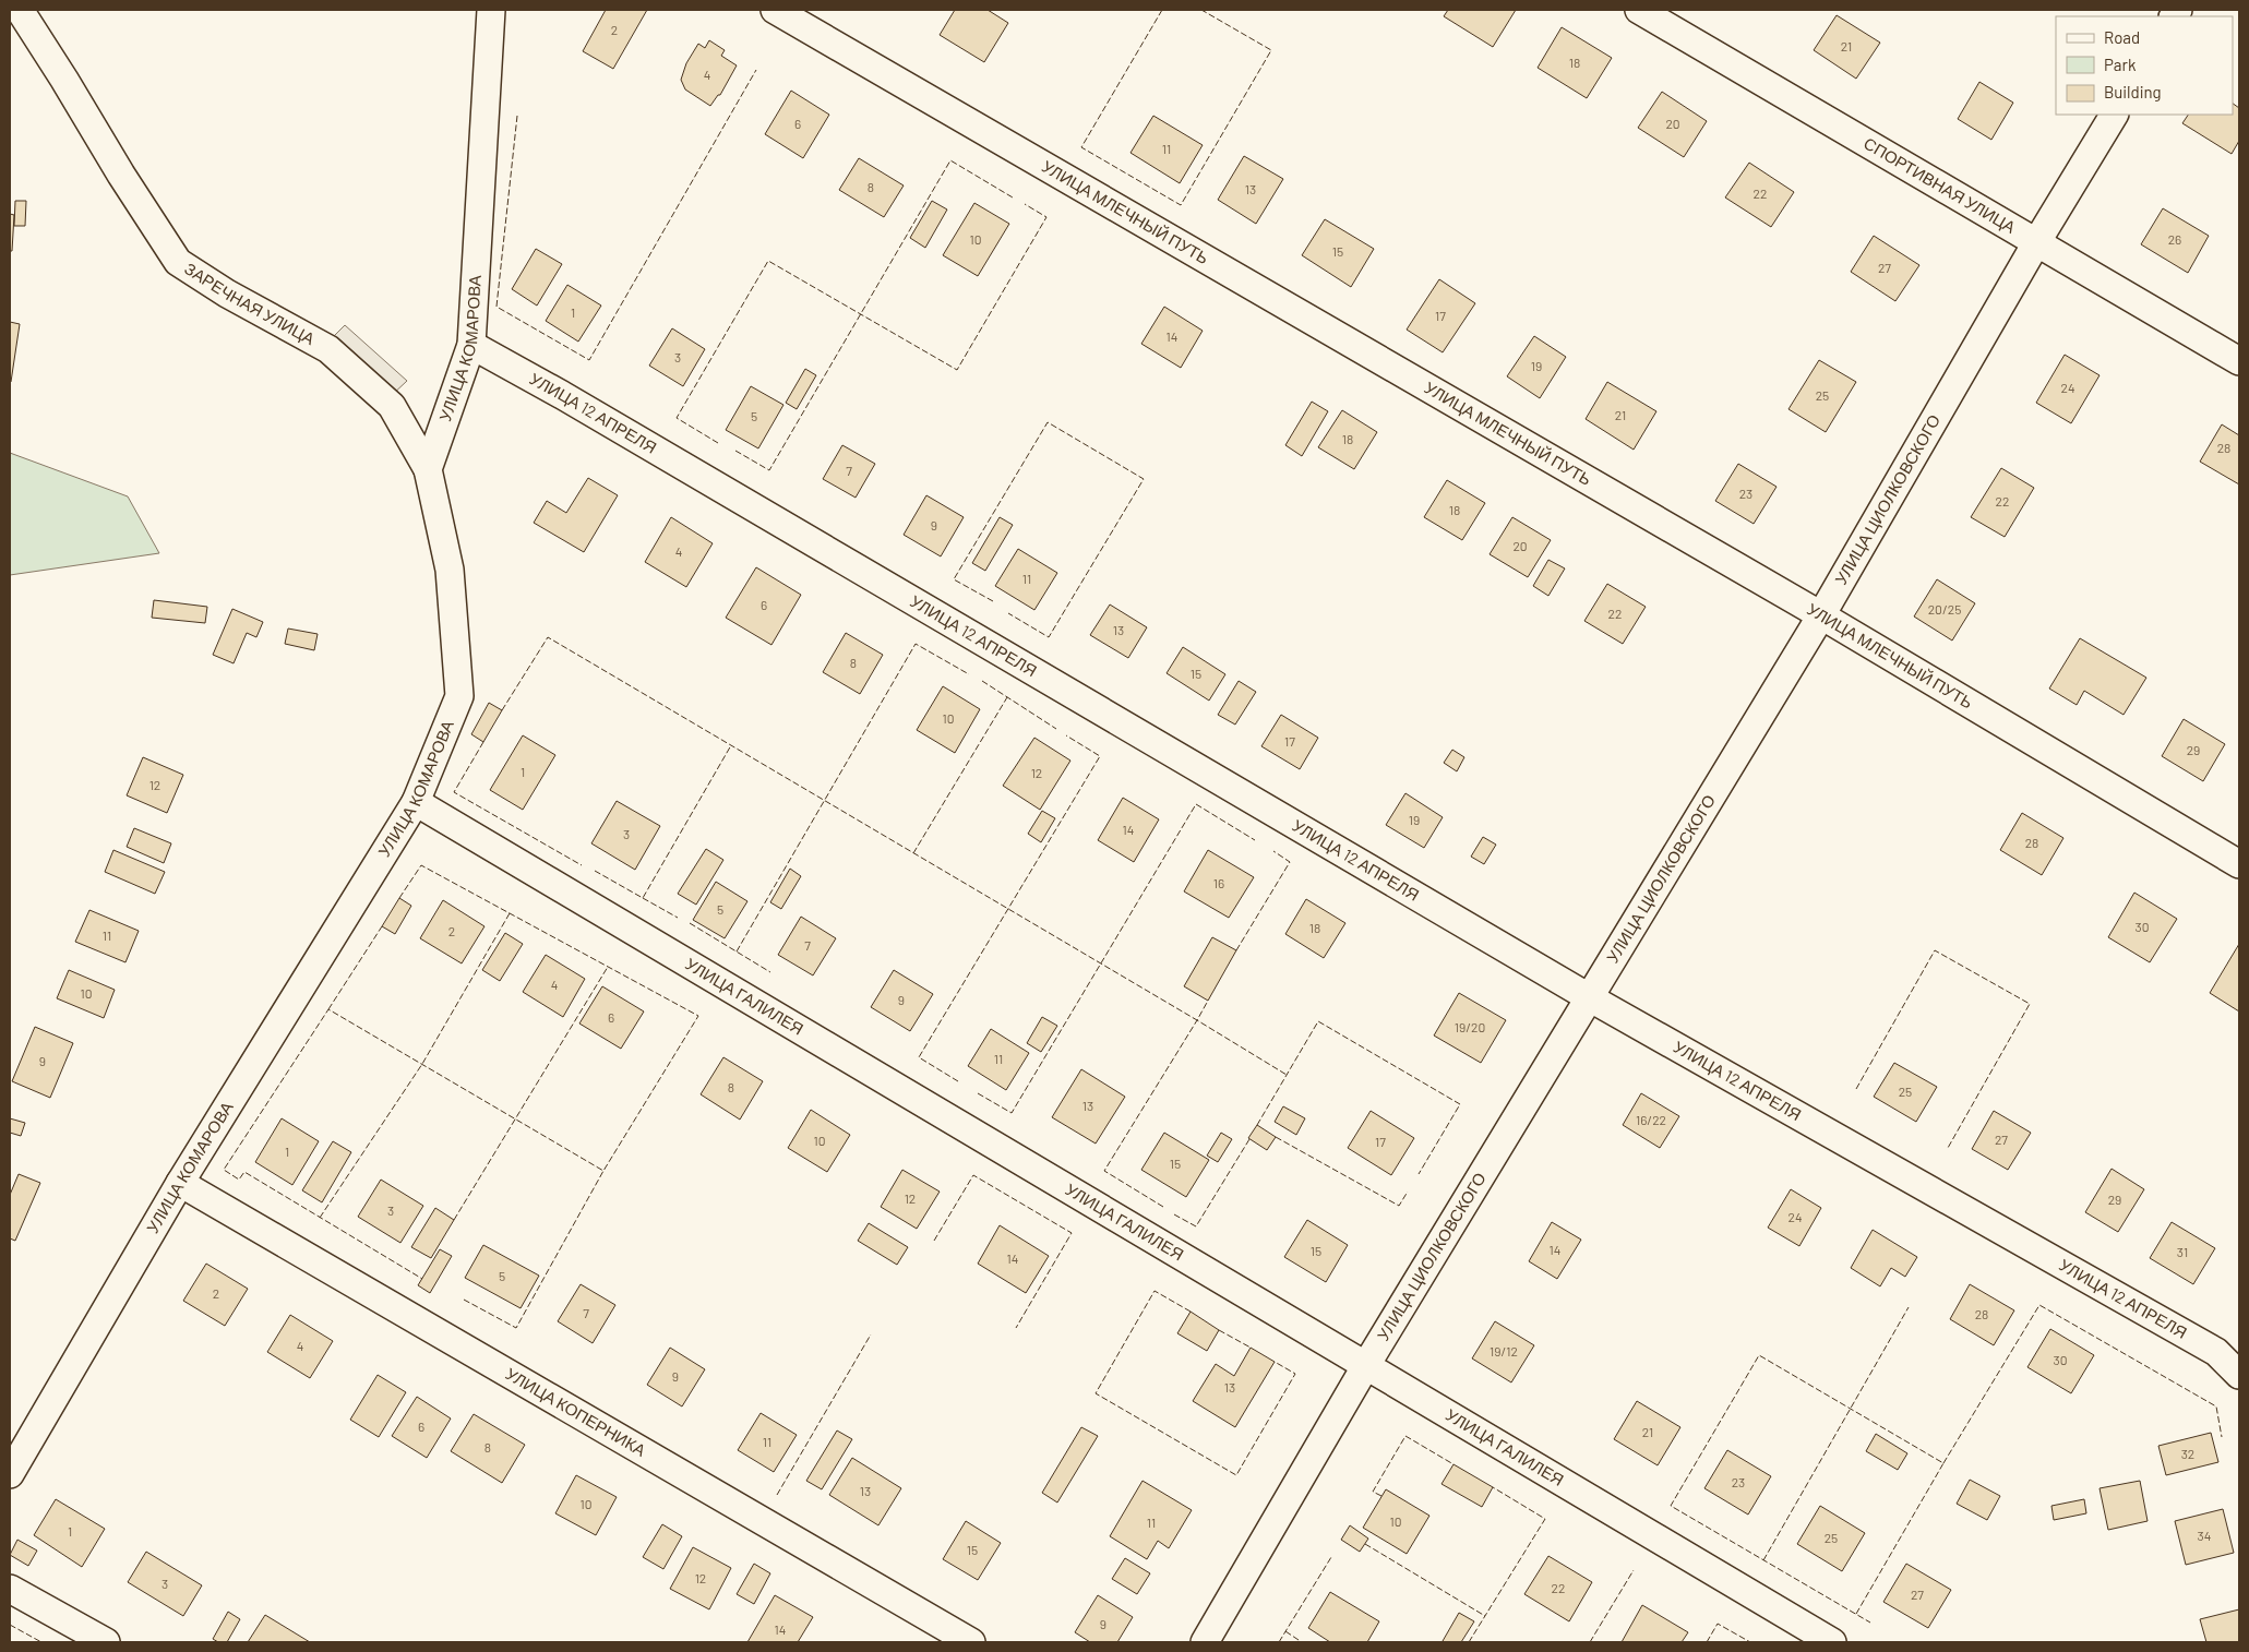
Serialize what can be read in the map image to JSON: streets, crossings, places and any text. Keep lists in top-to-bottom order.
{
  "streets": {
    "street": [
      "СПОРТИВНАЯ УЛИЦА",
      "УЛИЦА МЛЕЧНЫЙ ПУТЬ",
      "ЗАРЕЧНАЯ УЛИЦА",
      "УЛИЦА КОМАРОВА",
      "УЛИЦА 12 АПРЕЛЯ",
      "УЛИЦА ЦИОЛКОВСКОГО",
      "УЛИЦА ГАЛИЛЕЯ",
      "УЛИЦА КОПЕРНИКА"
    ]
  },
  "crossings": [
    ["СПОРТИВНАЯ УЛИЦА", "УЛИЦА ЦИОЛКОВСКОГО"],
    ["УЛИЦА МЛЕЧНЫЙ ПУТЬ", "УЛИЦА ЦИОЛКОВСКОГО"],
    ["ЗАРЕЧНАЯ УЛИЦА", "УЛИЦА КОМАРОВА"],
    ["УЛИЦА КОМАРОВА", "УЛИЦА 12 АПРЕЛЯ"],
    ["УЛИЦА КОМАРОВА", "УЛИЦА ГАЛИЛЕЯ"],
    ["УЛИЦА КОМАРОВА", "УЛИЦА КОПЕРНИКА"],
    ["УЛИЦА 12 АПРЕЛЯ", "УЛИЦА ЦИОЛКОВСКОГО"],
    ["УЛИЦА ЦИОЛКОВСКОГО", "УЛИЦА ГАЛИЛЕЯ"]
  ],
  "house_numbers": [
    "2",
    "21",
    "18",
    "4",
    "6",
    "20",
    "11",
    "8",
    "13",
    "22",
    "10",
    "26",
    "15",
    "27",
    "1",
    "17",
    "14",
    "3",
    "19",
    "24",
    "25",
    "21",
    "5",
    "18",
    "28",
    "7",
    "23",
    "22",
    "18",
    "9",
    "20",
    "4",
    "11",
    "6",
    "20/25",
    "22",
    "13",
    "8",
    "15",
    "10",
    "17",
    "29",
    "1",
    "12",
    "12",
    "19",
    "14",
    "3",
    "28",
    "16",
    "5",
    "30",
    "18",
    "2",
    "11",
    "7",
    "4",
    "10",
    "9",
    "6",
    "19/20",
    "11",
    "9",
    "8",
    "25",
    "13",
    "16/22",
    "27",
    "10",
    "17",
    "1",
    "15",
    "12",
    "29",
    "3",
    "24",
    "14",
    "15",
    "31",
    "14",
    "5",
    "2",
    "7",
    "28",
    "4",
    "19/12",
    "30",
    "9",
    "13",
    "6",
    "21",
    "11",
    "8",
    "32",
    "23",
    "13",
    "10",
    "10",
    "11",
    "1",
    "34",
    "25",
    "15",
    "12",
    "3",
    "22",
    "27",
    "9",
    "14"
  ],
  "legend": ["Road", "Park", "Building"]
}
